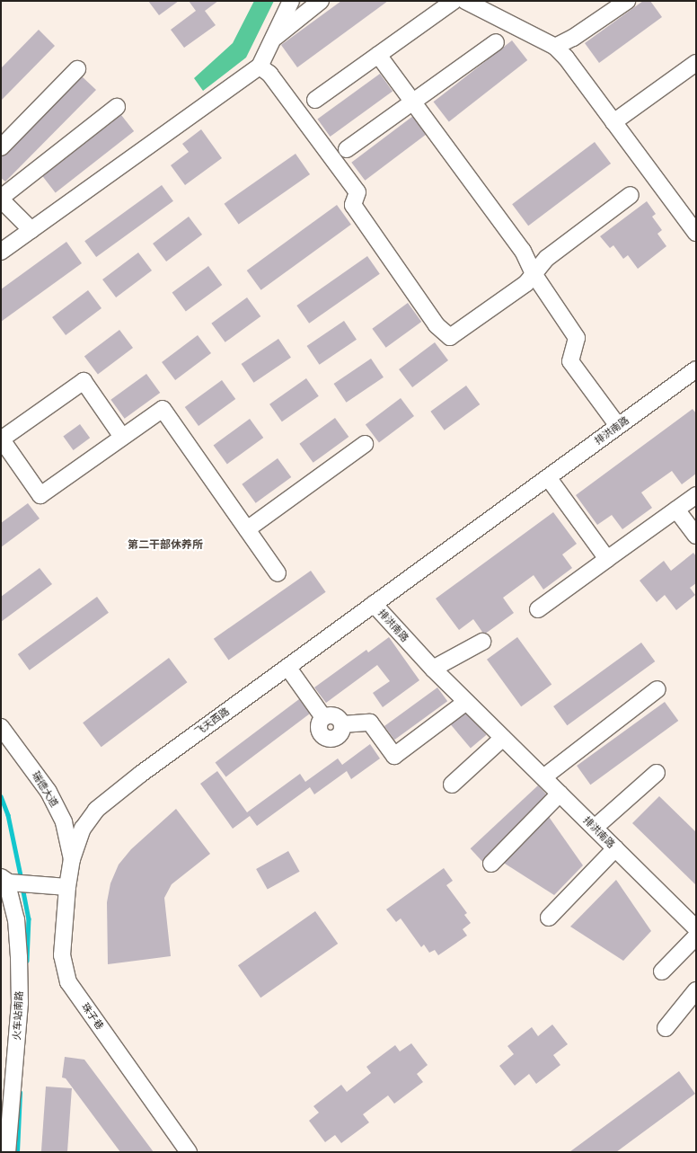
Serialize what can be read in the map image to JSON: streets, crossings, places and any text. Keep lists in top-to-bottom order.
{
  "streets": {
    "street": [
      "排洪南路",
      "飞天西路",
      "瑞德大道",
      "火车站南路",
      "珠子巷"
    ]
  },
  "crossings": [
    ["排洪南路", "飞天西路"],
    ["飞天西路", "瑞德大道"],
    ["飞天西路", "珠子巷"],
    ["瑞德大道", "珠子巷"]
  ],
  "districts": ["第二干部休养所"]
}
